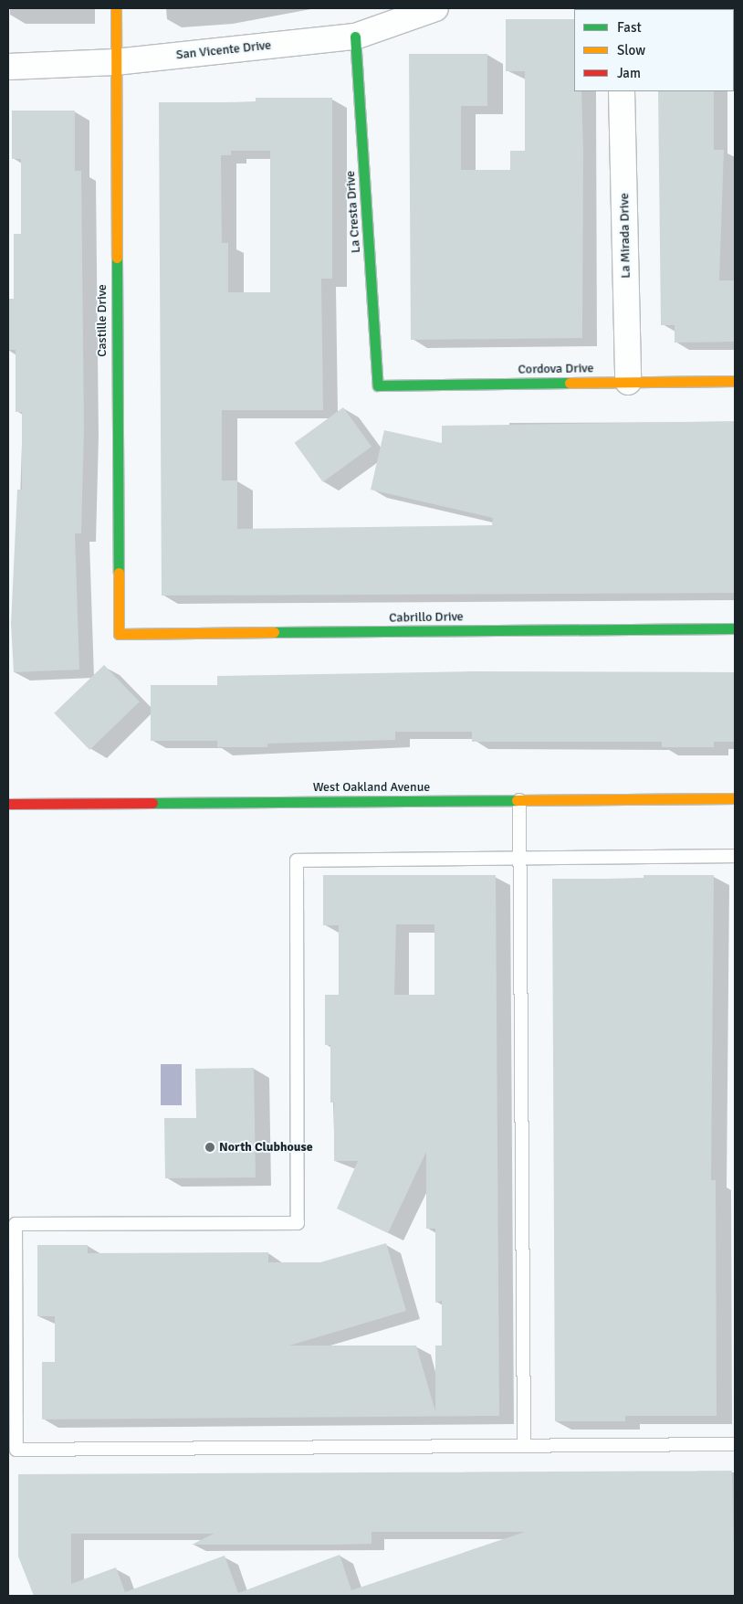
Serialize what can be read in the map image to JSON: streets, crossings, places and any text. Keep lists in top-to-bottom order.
{
  "streets": {
    "street": [
      "San Vicente Drive",
      "La Cresta Drive",
      "La Mirada Drive",
      "Castille Drive",
      "Cordova Drive",
      "Cabrillo Drive",
      "West Oakland Avenue"
    ]
  },
  "crossings": [
    ["San Vicente Drive", "La Cresta Drive"],
    ["San Vicente Drive", "Castille Drive"],
    ["La Cresta Drive", "Cordova Drive"],
    ["La Mirada Drive", "Cordova Drive"],
    ["Castille Drive", "Cabrillo Drive"]
  ],
  "places": ["North Clubhouse"],
  "legend": ["Fast", "Slow", "Jam"]
}
